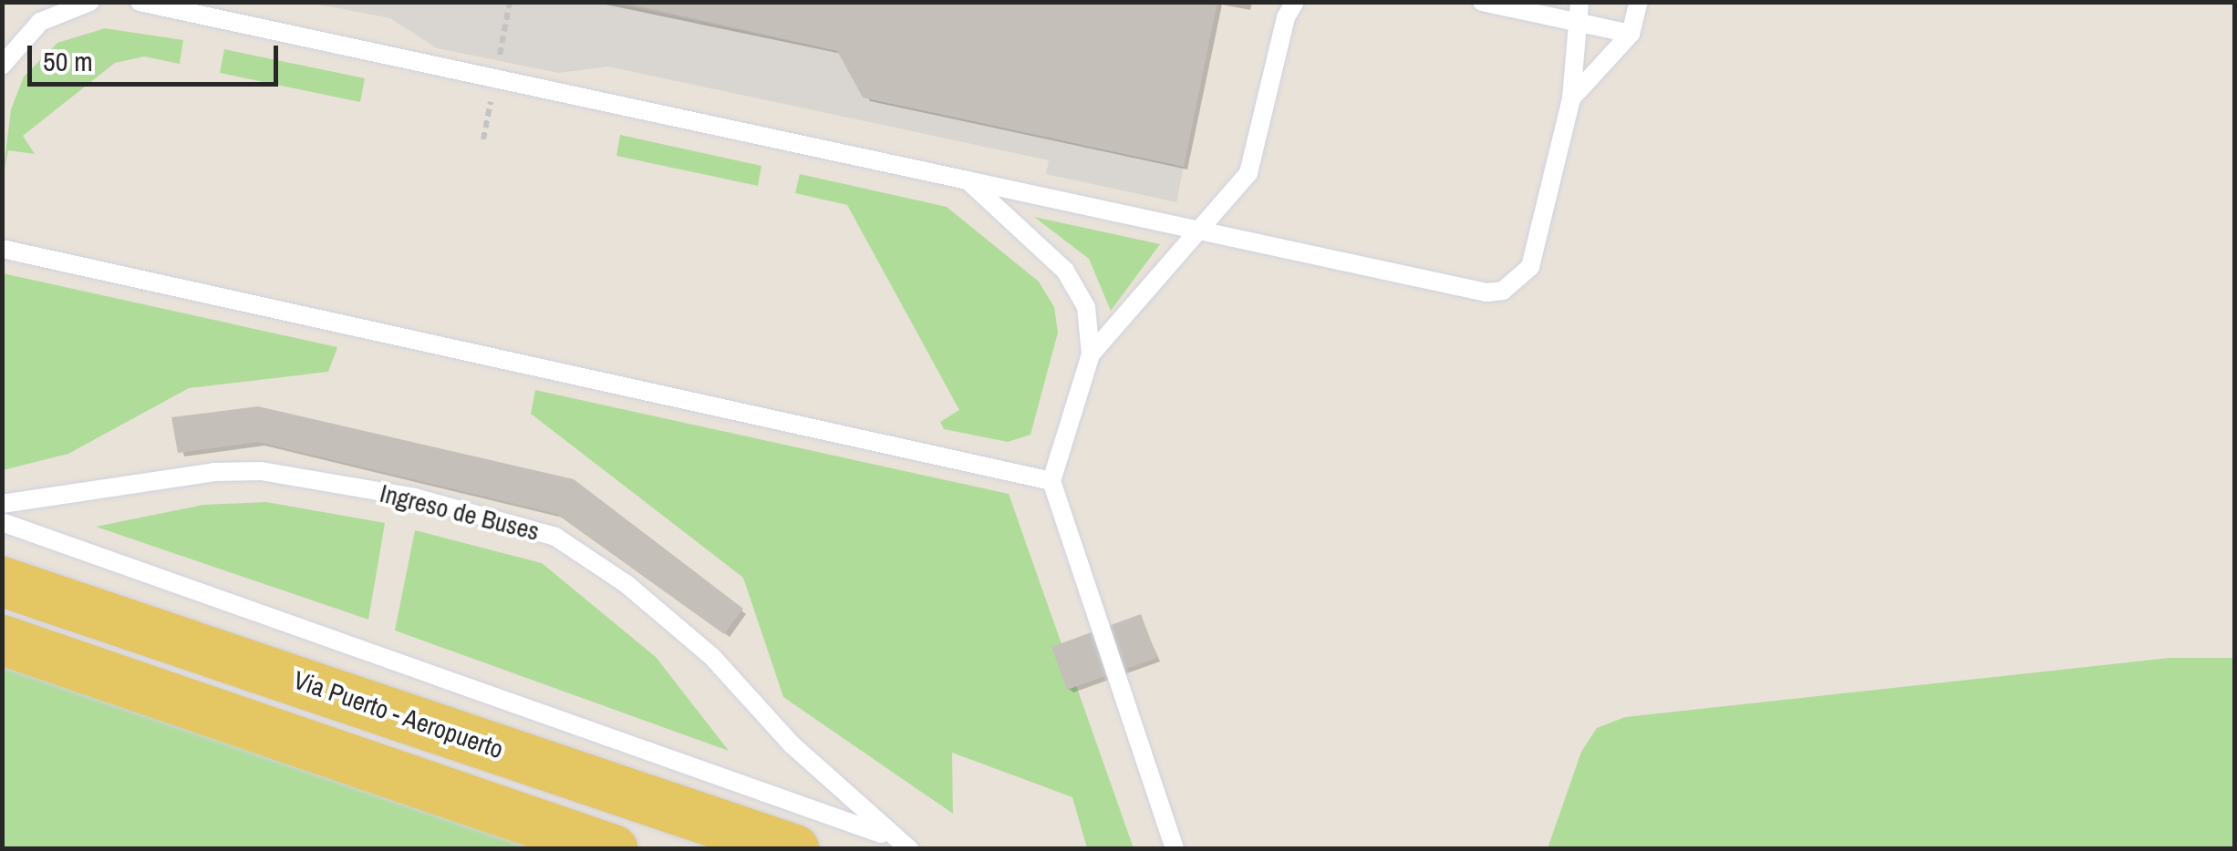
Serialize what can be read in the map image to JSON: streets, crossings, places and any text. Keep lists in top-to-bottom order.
{
  "streets": {
    "main road": ["Via Puerto - Aeropuerto"],
    "lane": ["Ingreso de Buses"]
  },
  "scale_bar": "50 m"
}
